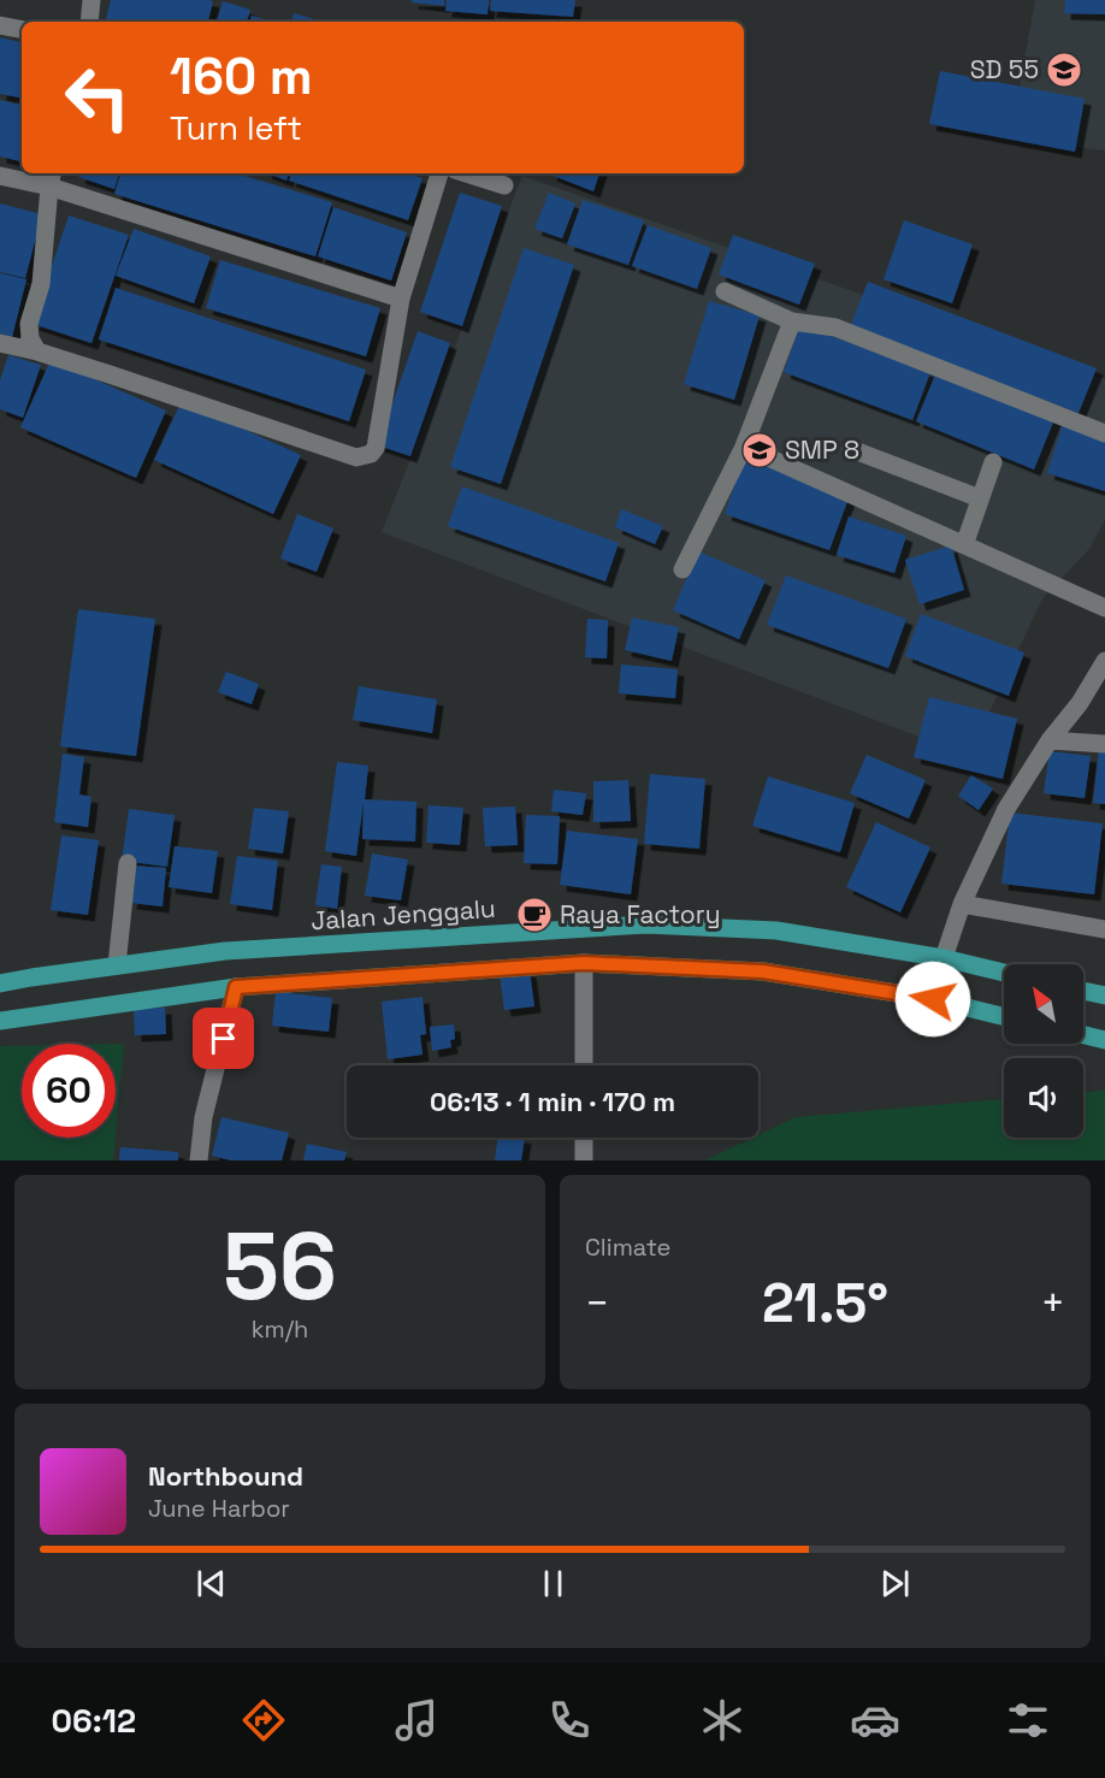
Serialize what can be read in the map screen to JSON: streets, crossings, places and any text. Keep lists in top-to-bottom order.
{
  "streets": {
    "main road": ["Jalan Jenggalu"]
  },
  "places": {
    "school or university": ["SD 55", "SMP 8"],
    "cafe": ["Raya Factory"]
  },
  "north": "top left",
  "page": {
    "turn": ["160 m", "Turn left"],
    "limit": "60",
    "trip": "06:13 · 1 min · 170 m",
    "tile": [
      ["56", "km/h"],
      "Climate"
    ],
    "heat": ["−", "21.5°", "+"],
    "song": ["Northbound", "June Harbor"],
    "tabs": "06:12"
  }
}
